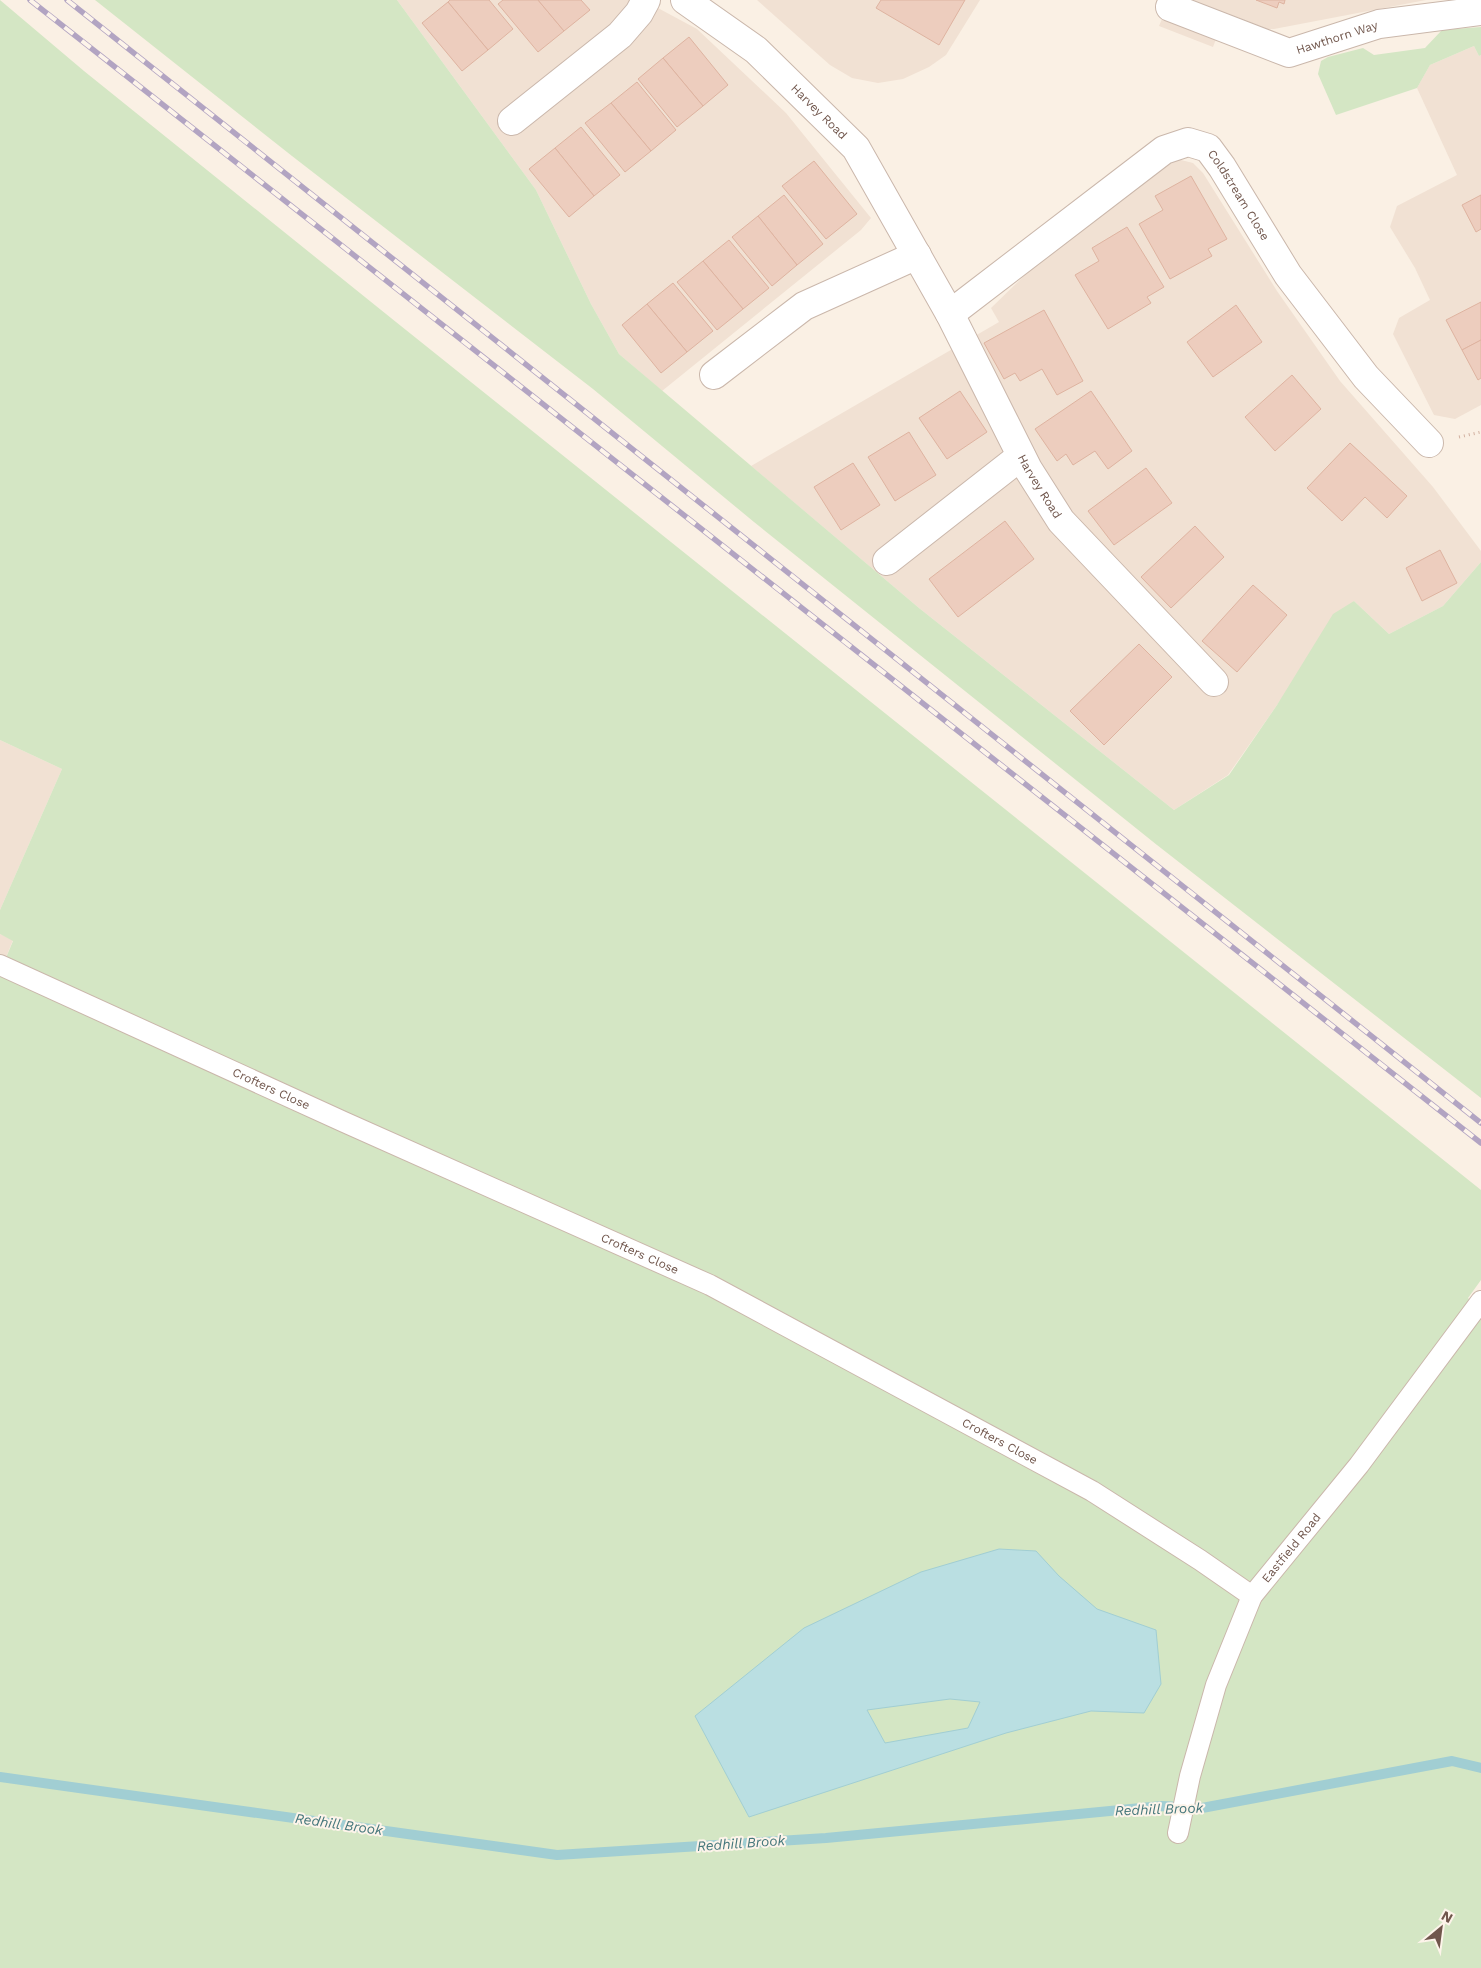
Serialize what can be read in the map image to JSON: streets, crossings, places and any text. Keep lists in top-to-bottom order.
{
  "streets": {
    "street": ["Hawthorn Way", "Harvey Road", "Coldstream Close"],
    "lane": ["Crofters Close", "Eastfield Road"]
  },
  "crossings": [
    ["Harvey Road", "Coldstream Close"],
    ["Crofters Close", "Eastfield Road"]
  ],
  "water": ["Redhill Brook"],
  "north": "top right"
}
